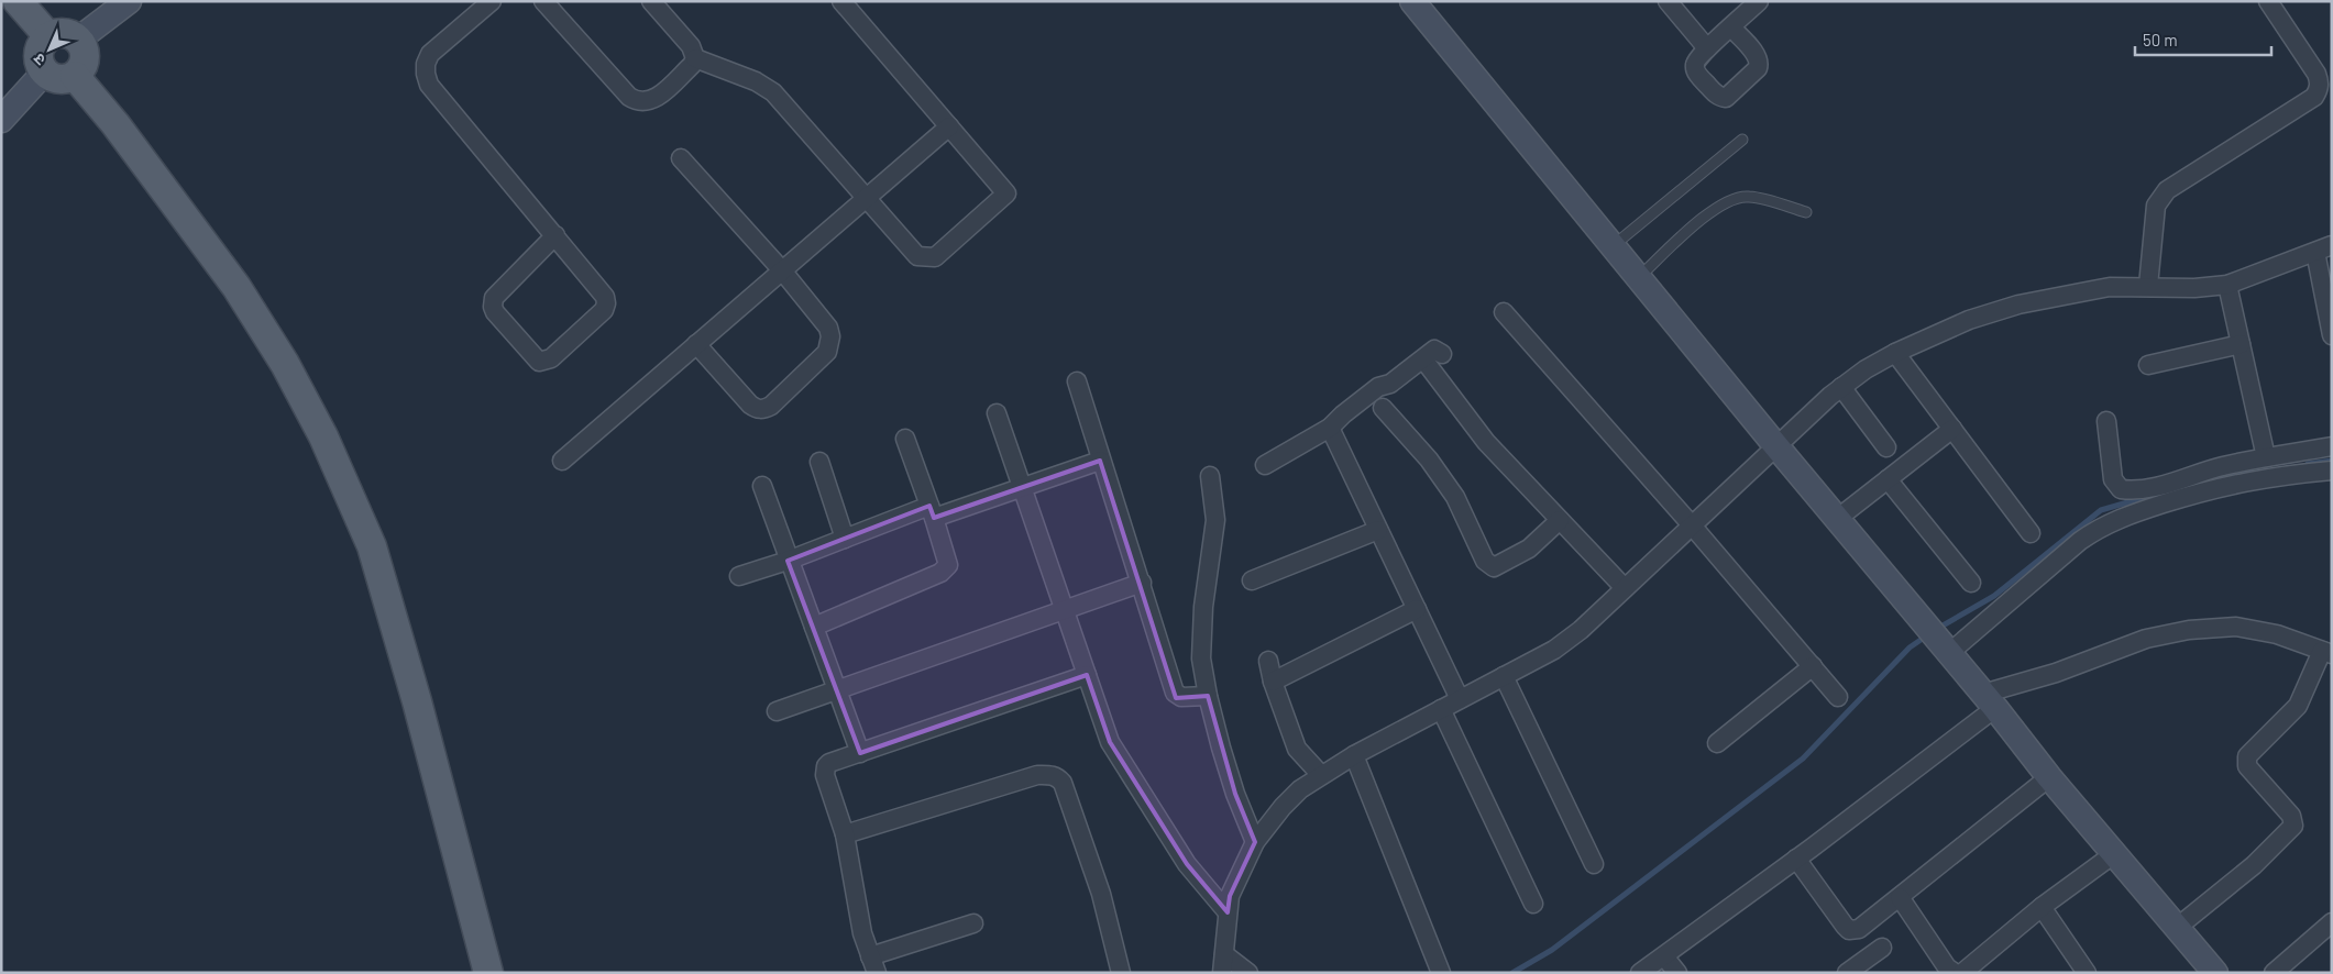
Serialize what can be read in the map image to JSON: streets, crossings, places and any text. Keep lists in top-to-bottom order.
{
  "scale_bar": "50 m",
  "north": "bottom left"
}
